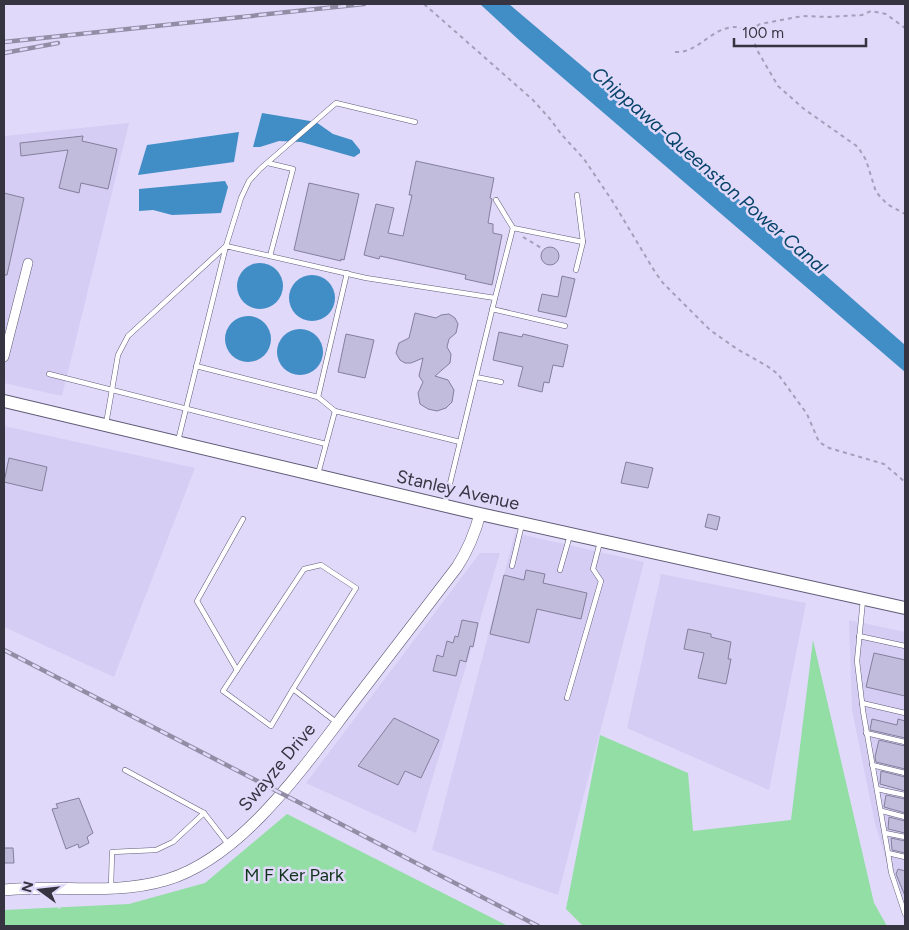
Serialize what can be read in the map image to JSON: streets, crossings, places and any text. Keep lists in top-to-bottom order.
{
  "streets": {
    "main road": ["Stanley Avenue"],
    "street": ["Swayze Drive"]
  },
  "crossings": [
    ["Stanley Avenue", "Swayze Drive"]
  ],
  "water": ["Chippawa-Queenston Power Canal"],
  "parks": ["M F Ker Park"],
  "scale_bar": "100 m",
  "north": "left"
}
